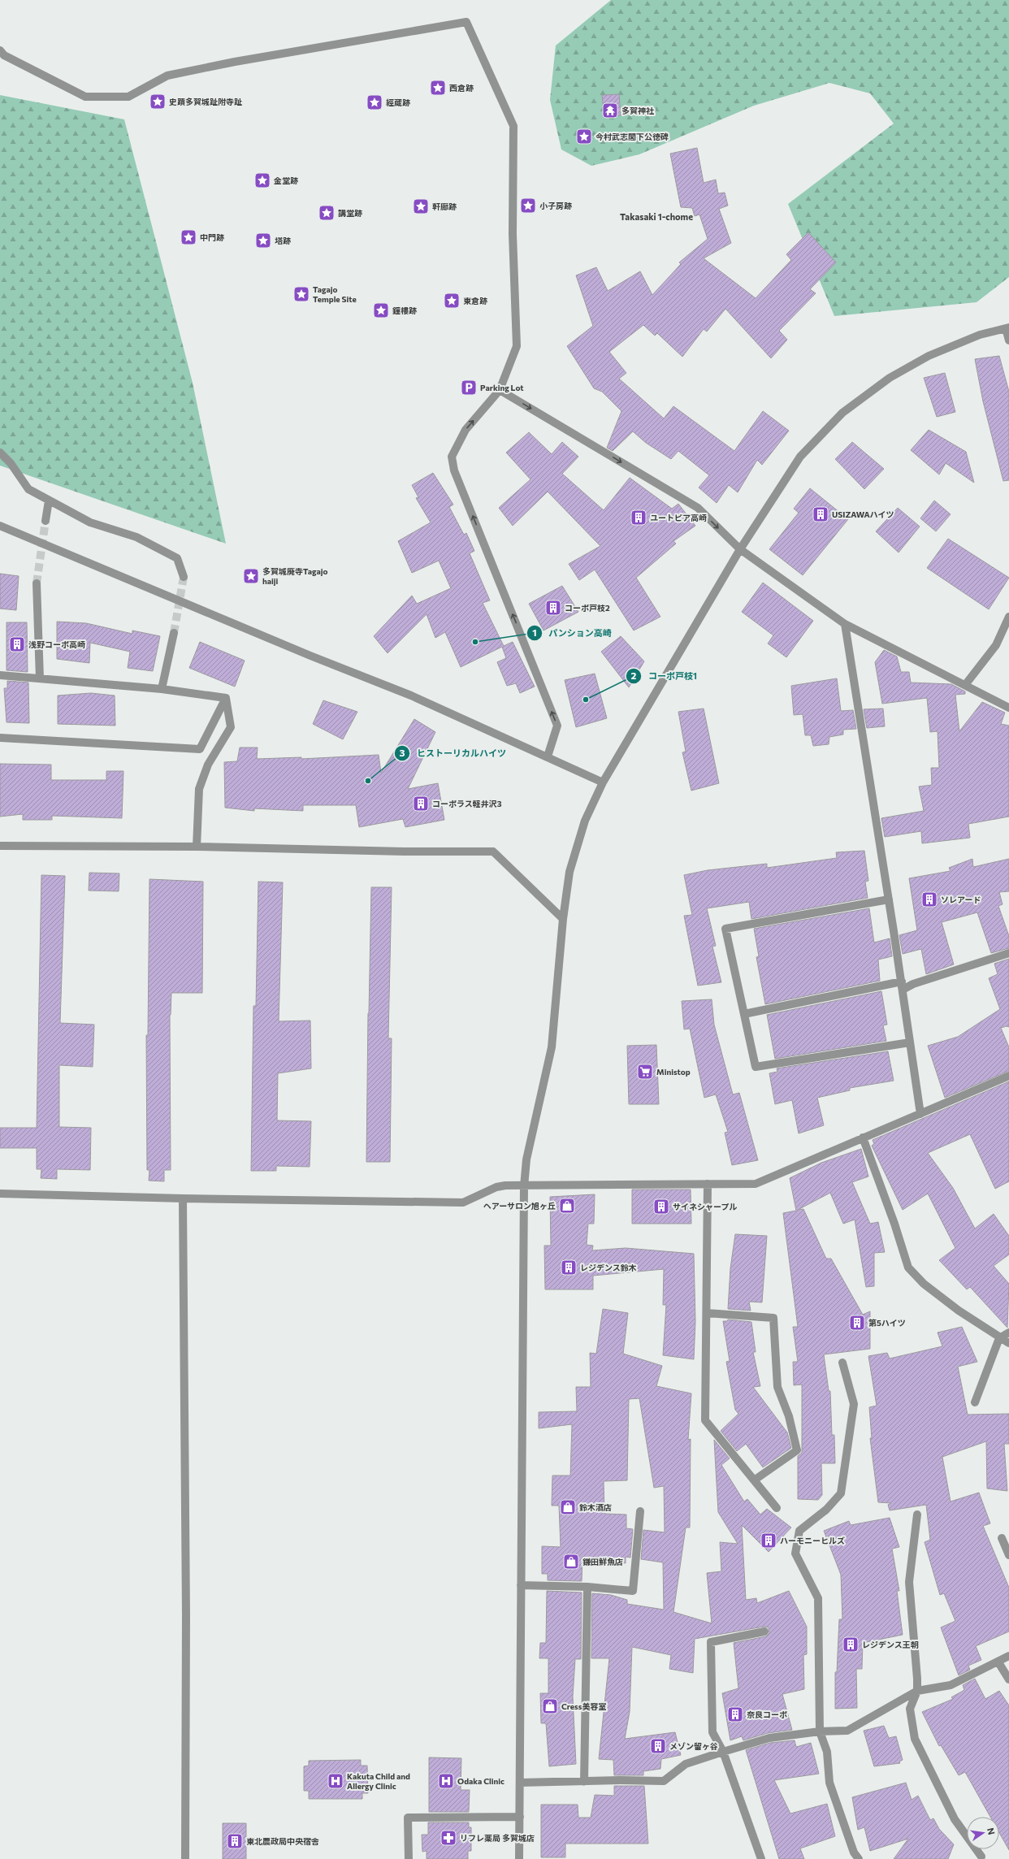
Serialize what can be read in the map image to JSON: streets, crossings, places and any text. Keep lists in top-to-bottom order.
{
  "districts": ["Takasaki 1-chome"],
  "places": {
    "place": [
      "西倉跡",
      "史蹟多賀城趾附寺趾",
      "經蔵跡",
      "今村武志閣下公徳碑",
      "金堂跡",
      "小子房跡",
      "軒廊跡",
      "講堂跡",
      "中門跡",
      "塔跡",
      "Tagajo Temple Site",
      "東倉跡",
      "鐘樓跡",
      "多賀城廃寺Tagajo haiji"
    ],
    "temple": ["多賀神社"],
    "parking": ["Parking Lot"],
    "building": [
      "USIZAWAハイツ",
      "ユートピア高崎",
      "コーポ戸枝2",
      "浅野コーポ高崎",
      "コーポラス軽井沢3",
      "ソレアード",
      "サイネシャープル",
      "レジデンス鈴木",
      "第5ハイツ",
      "ハーモニーヒルズ",
      "レジデンス王朝",
      "奈良コーポ",
      "メゾン留ヶ谷",
      "東北農政局中央宿舎"
    ],
    "other": ["パンション高崎", "コーポ戸枝1", "ヒストーリカルハイツ"],
    "supermarket": ["Ministop"],
    "shop": [
      "ヘアーサロン旭ヶ丘",
      "鈴木酒店",
      "鎌田鮮魚店",
      "Cress美容室"
    ],
    "hospital": ["Kakuta Child and Allergy Clinic", "Odaka Clinic"],
    "pharmacy": ["リフレ薬局 多賀城店"]
  },
  "north": "right"
}
